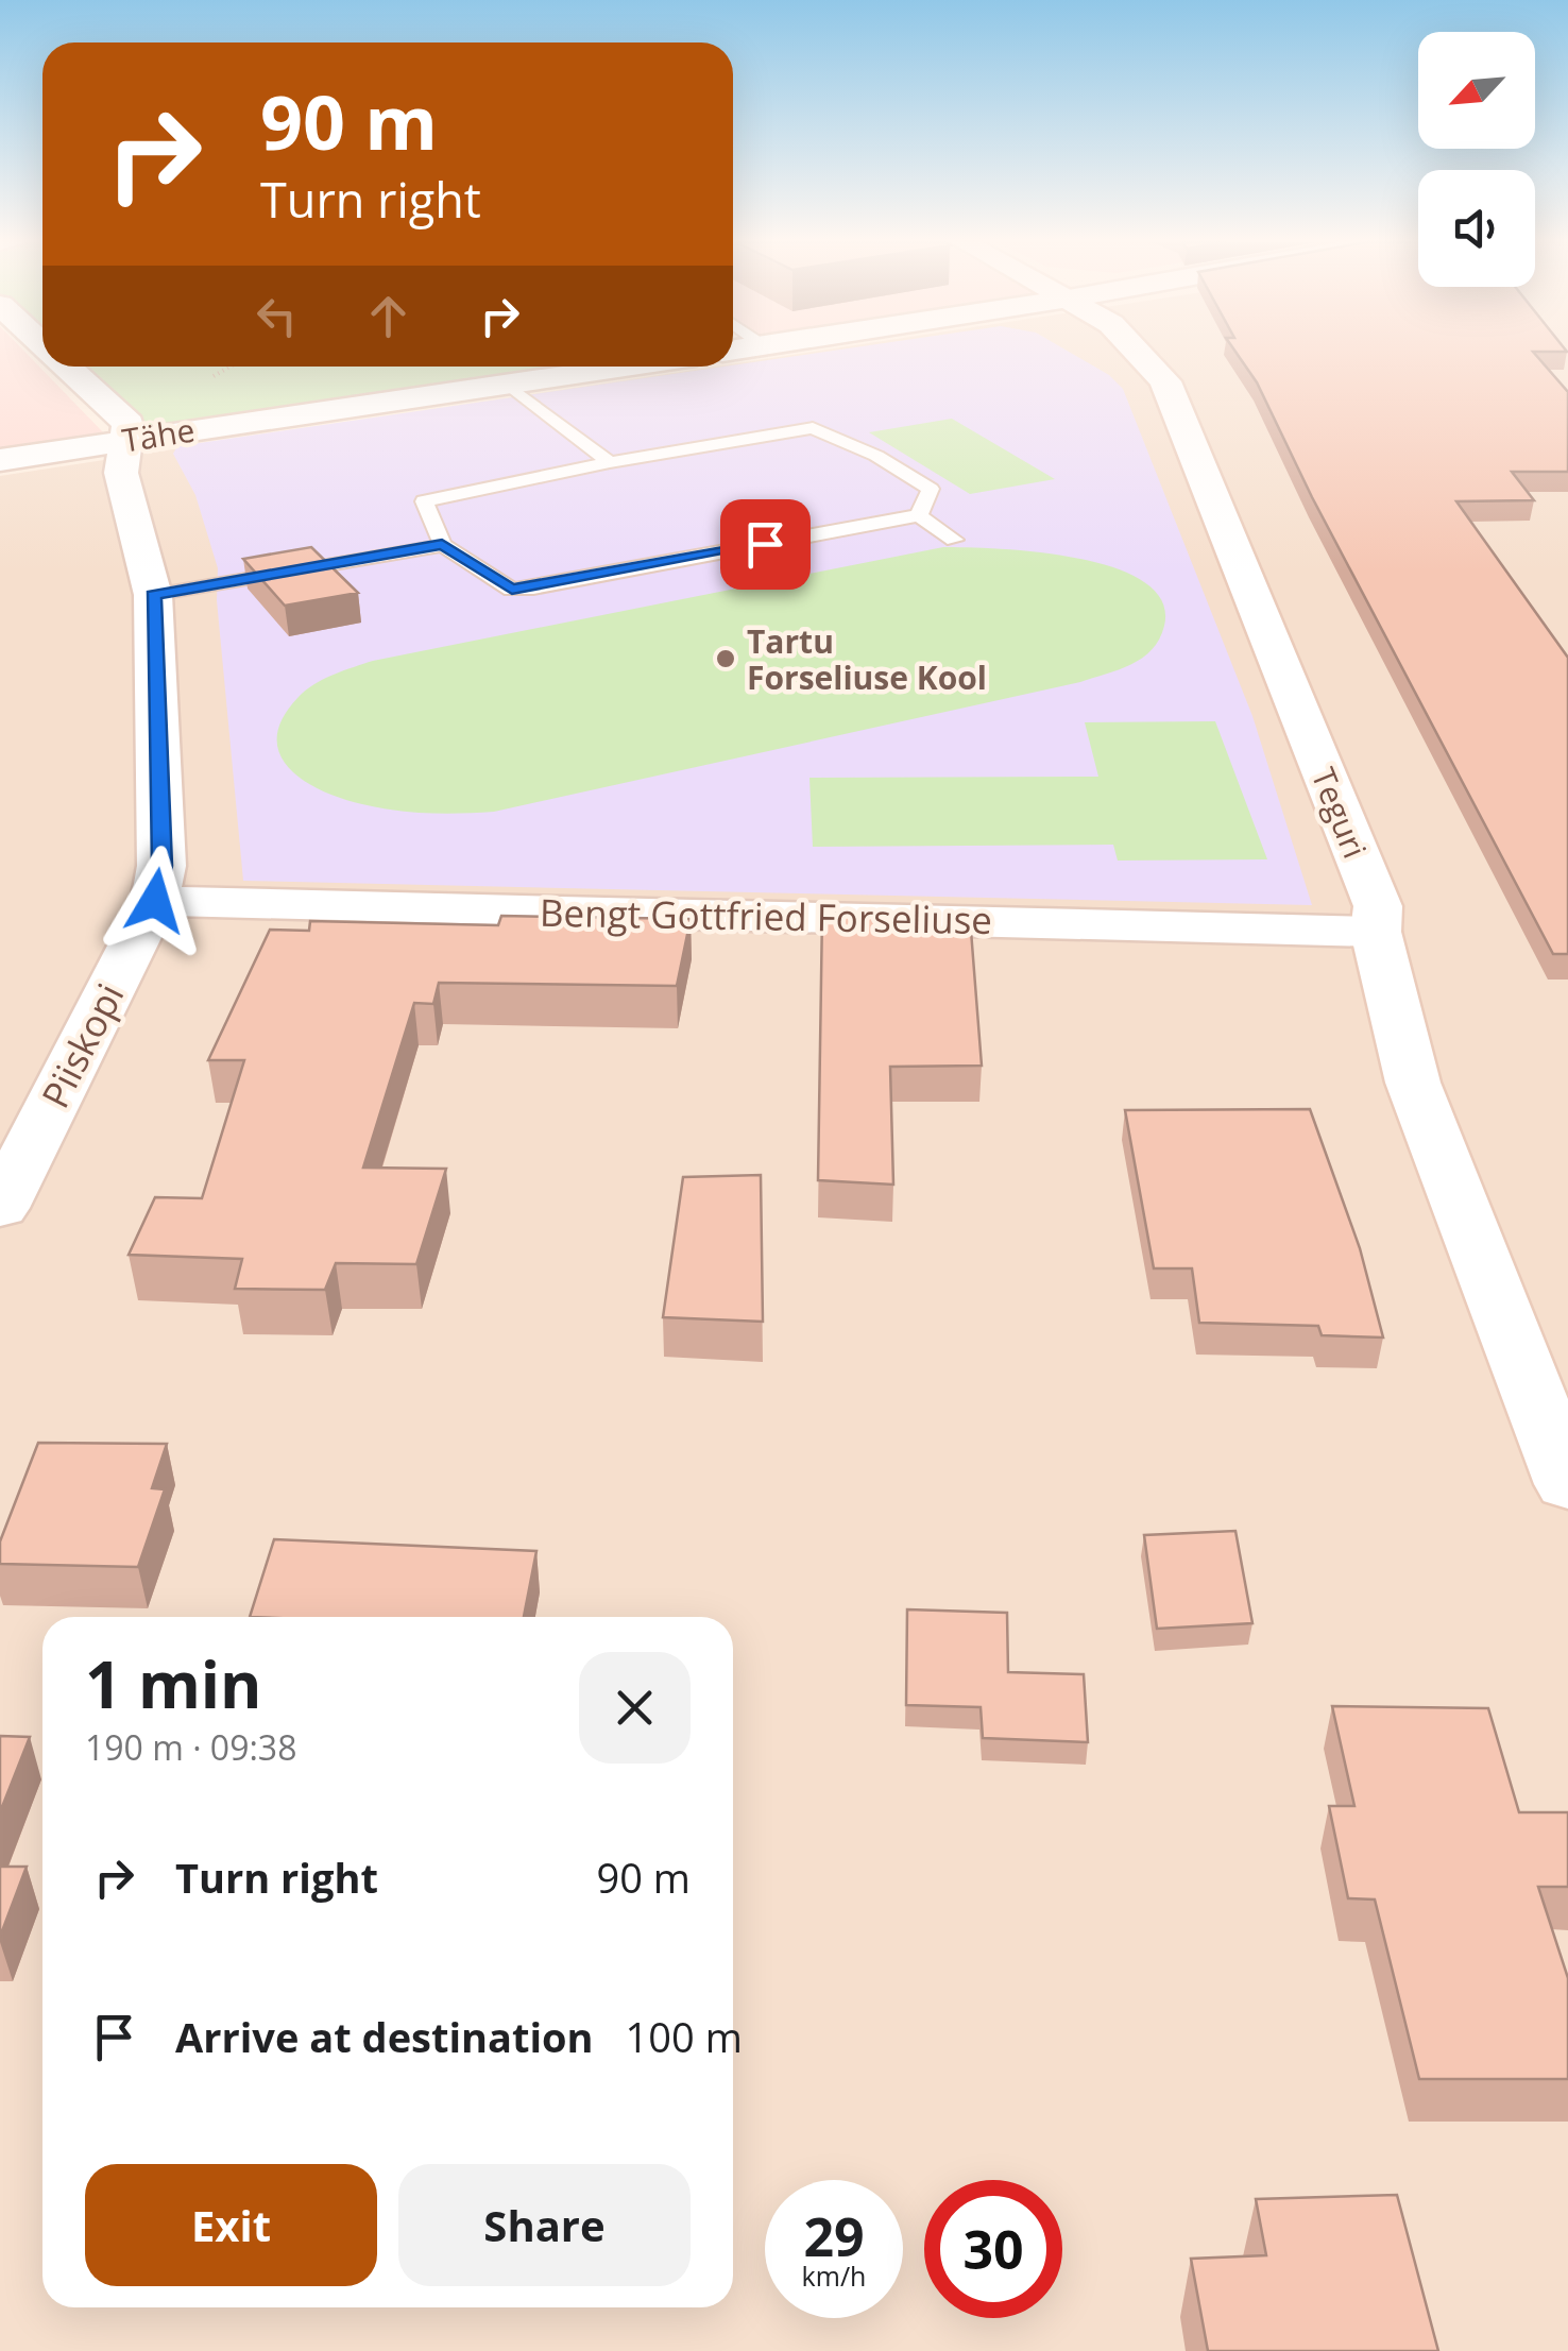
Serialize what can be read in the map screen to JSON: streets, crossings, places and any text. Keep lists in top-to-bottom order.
{
  "streets": {
    "street": [
      "Tähe",
      "Teguri",
      "Bengt Gottfried Forseliuse",
      "Piiskopi"
    ]
  },
  "crossings": [
    ["Tähe", "Piiskopi"],
    ["Teguri", "Bengt Gottfried Forseliuse"],
    ["Bengt Gottfried Forseliuse", "Piiskopi"]
  ],
  "places": ["Tartu Forseliuse Kool"],
  "north": "bottom left",
  "page": {
    "turn": ["90 m", "Turn right"],
    "heading": ["1 min", "190 m · 09:38"],
    "list": [
      {
        "name": "Turn right",
        "value": "90 m"
      },
      {
        "name": "Arrive at destination",
        "value": "100 m"
      }
    ],
    "buttons": ["Exit", "Share"],
    "speed": "29 km/h",
    "limit": "30"
  }
}
